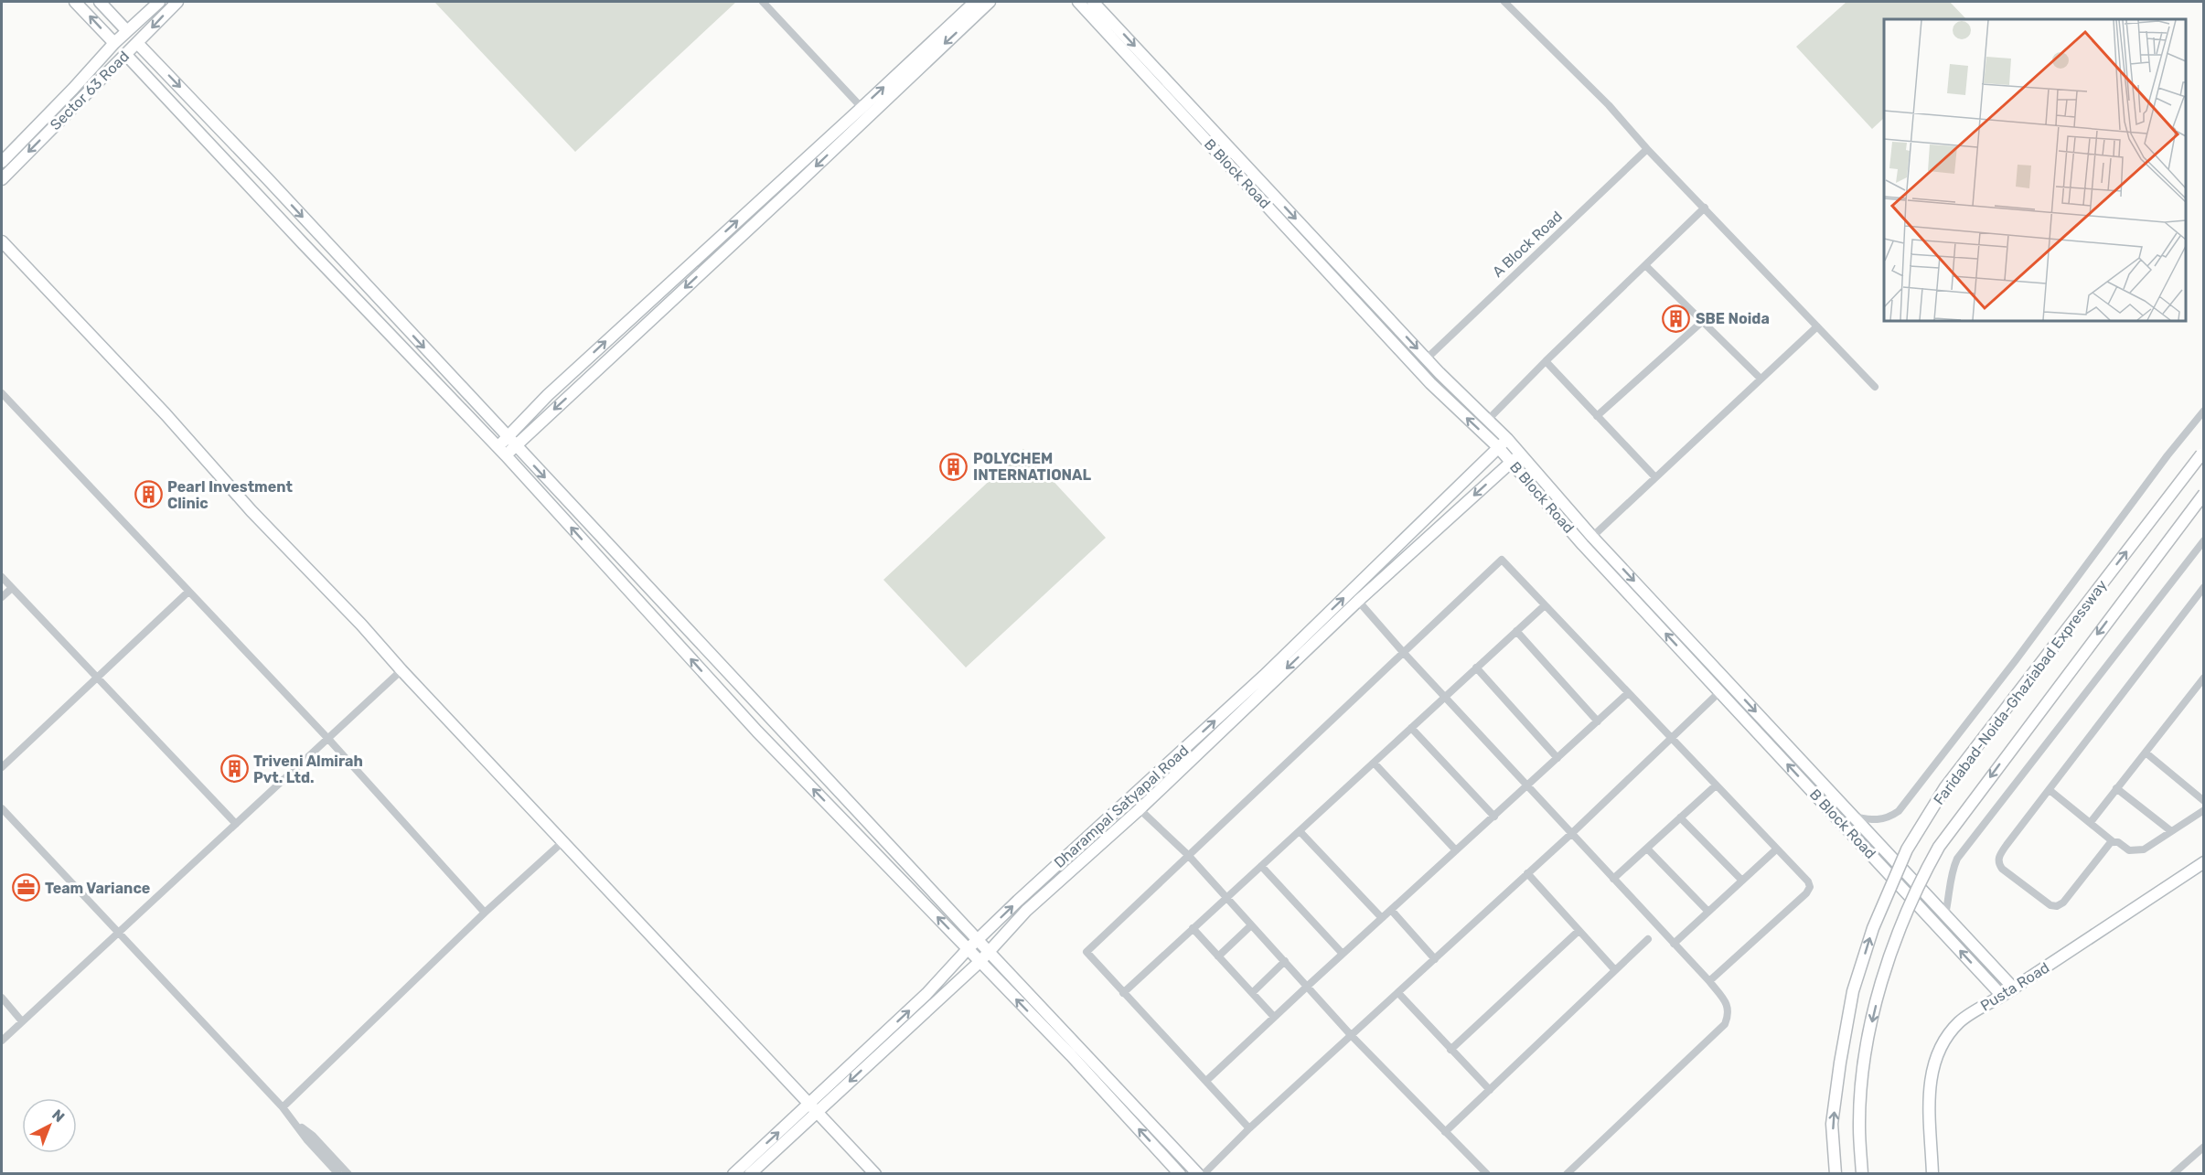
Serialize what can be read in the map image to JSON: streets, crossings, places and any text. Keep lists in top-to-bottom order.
{
  "streets": {
    "street": [
      "Sector 63 Road",
      "B Block Road",
      "A Block Road",
      "Faridabad-Noida-Ghaziabad Expressway",
      "Dharampal Satyapal Road",
      "Pusta Road"
    ]
  },
  "crossings": [
    ["B Block Road", "A Block Road"],
    ["B Block Road", "Dharampal Satyapal Road"],
    ["B Block Road", "Pusta Road"]
  ],
  "places": {
    "building": [
      "SBE Noida",
      "POLYCHEM INTERNATIONAL",
      "Pearl Investment Clinic",
      "Triveni Almirah Pvt. Ltd."
    ],
    "office": ["Team Variance"]
  },
  "north": "top right"
}
